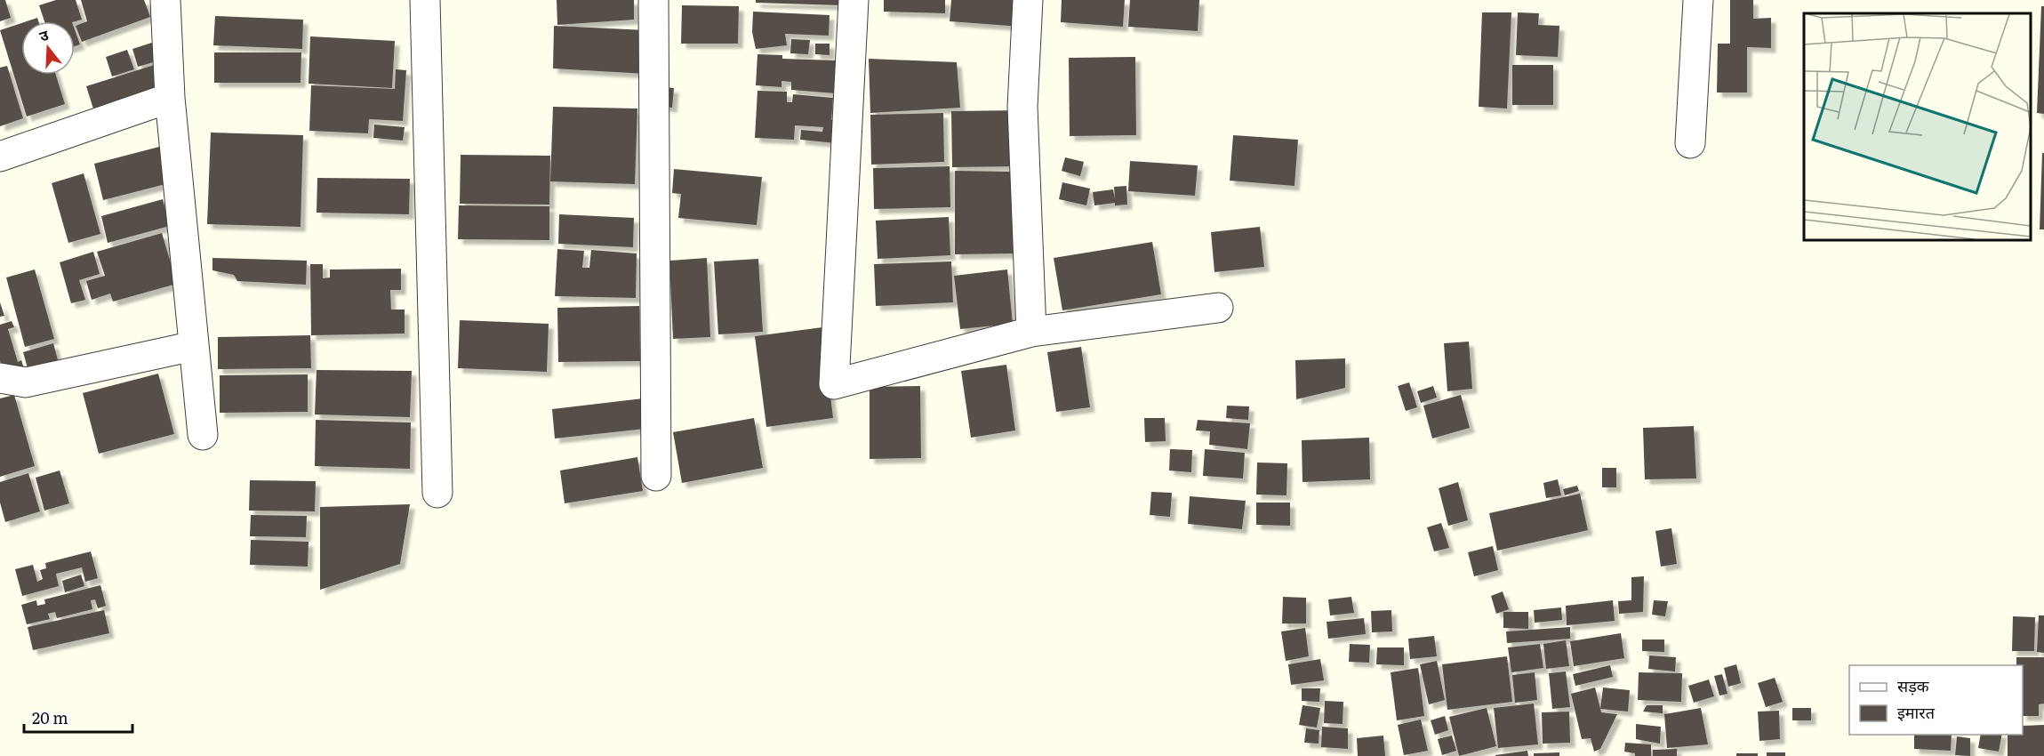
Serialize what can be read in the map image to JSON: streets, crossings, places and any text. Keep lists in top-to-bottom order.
{
  "legend": ["सड़क", "इमारत"],
  "scale_bar": "20 m",
  "north": "top"
}
